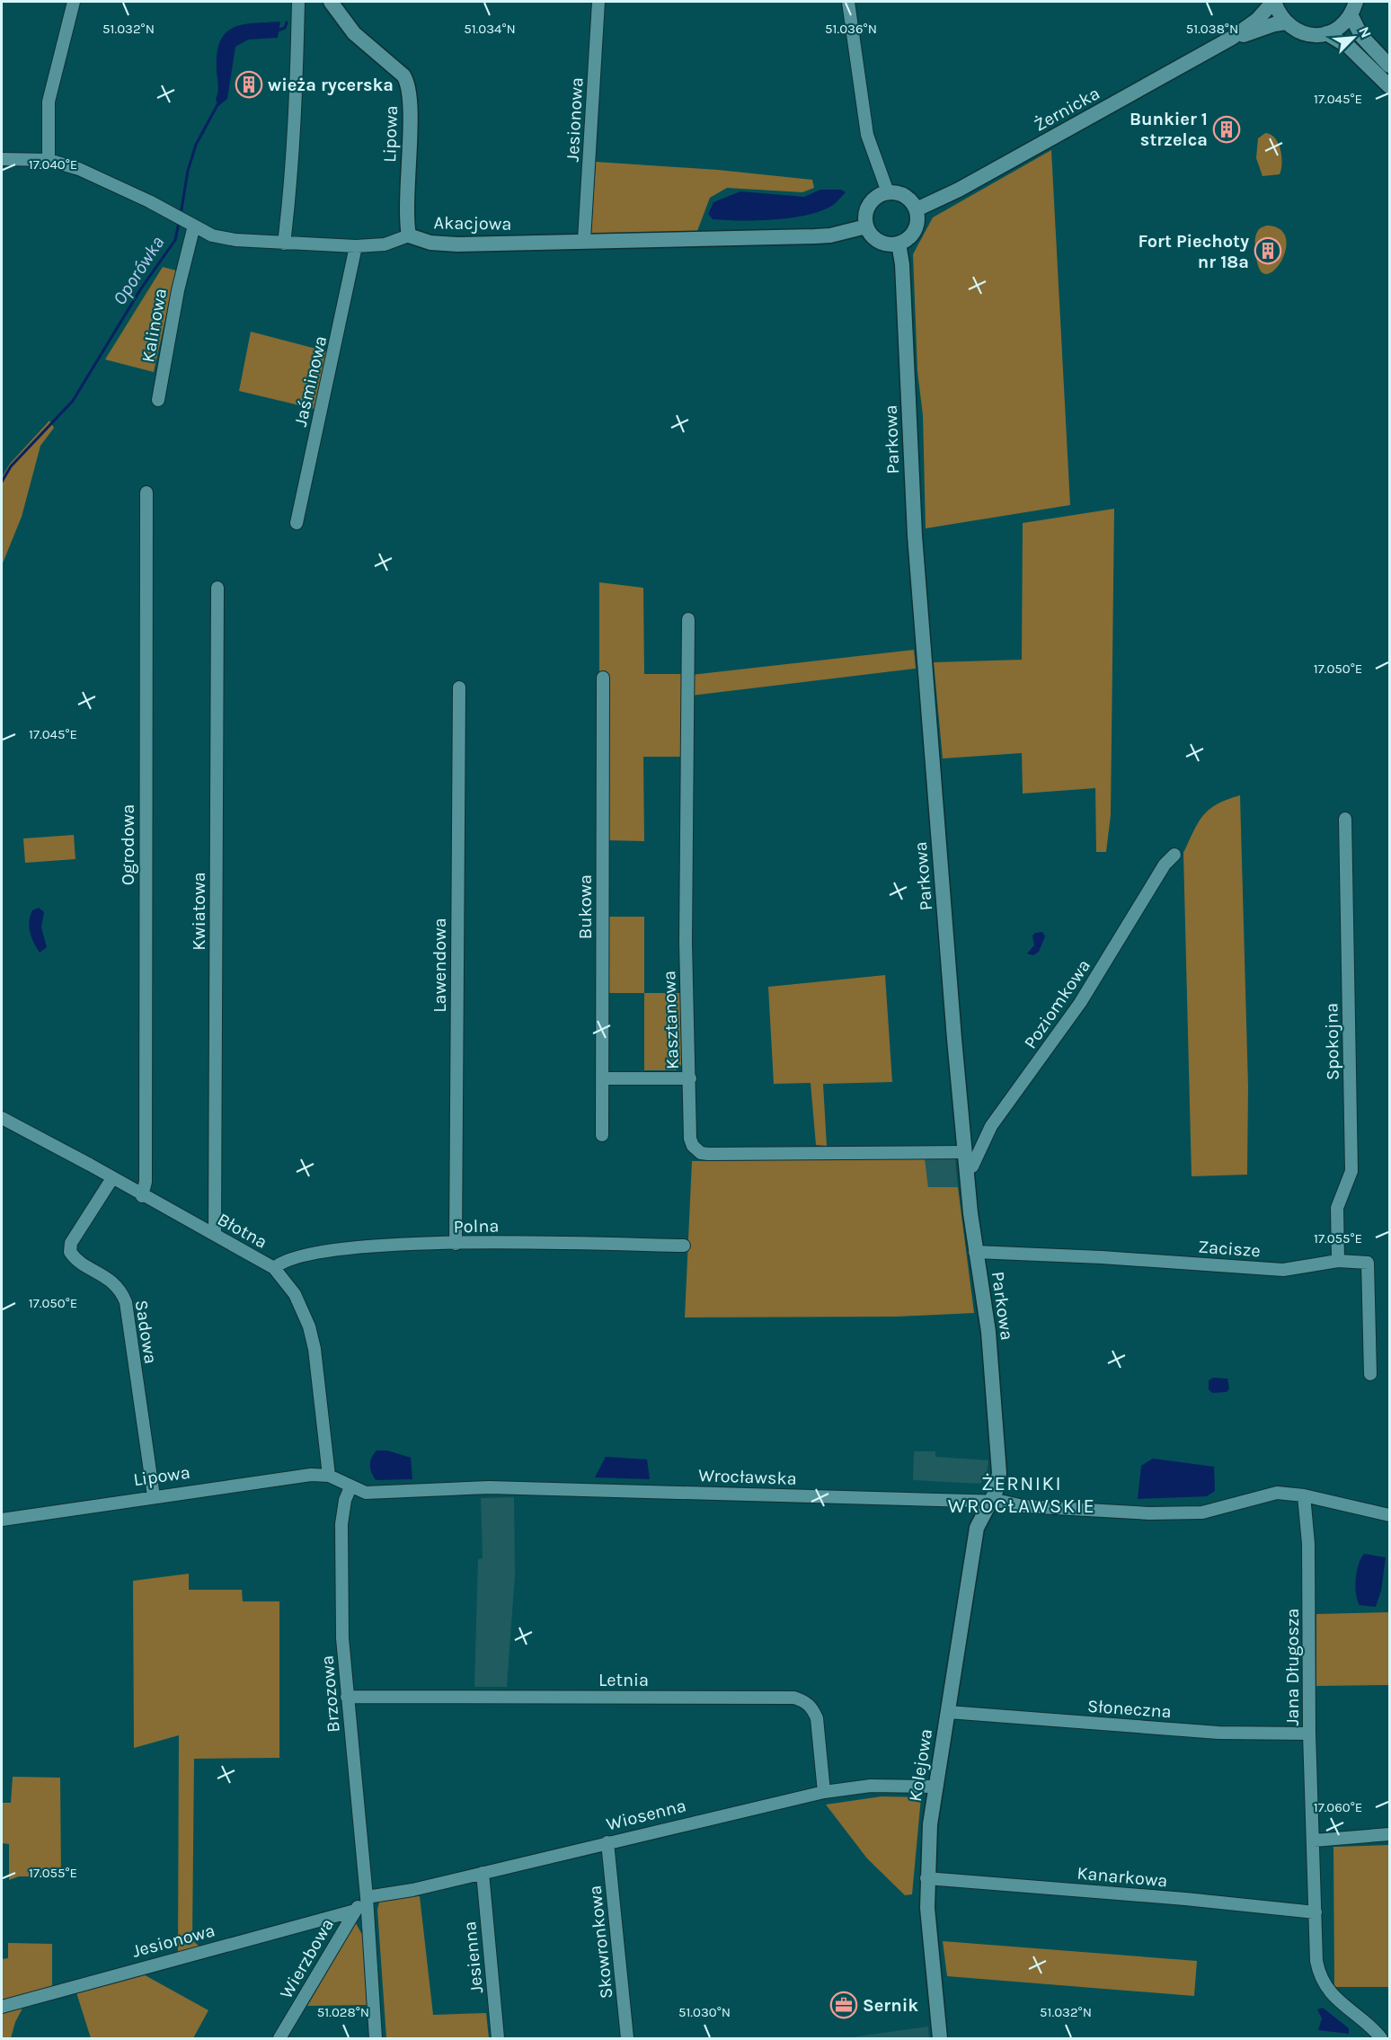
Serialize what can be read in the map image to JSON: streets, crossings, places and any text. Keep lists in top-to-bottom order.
{
  "streets": {
    "street": [
      "Żernicka",
      "Jesionowa",
      "Lipowa",
      "Akacjowa",
      "Kalinowa",
      "Jaśminowa",
      "Parkowa",
      "Ogrodowa",
      "Bukowa",
      "Kwiatowa",
      "Lawendowa",
      "Poziomkowa",
      "Kasztanowa",
      "Spokojna",
      "Polna",
      "Błotna",
      "Zacisze",
      "Sadowa",
      "Wrocławska",
      "Jana Długosza",
      "Letnia",
      "Brzozowa",
      "Słoneczna",
      "Kolejowa",
      "Wiosenna",
      "Kanarkowa",
      "Skowronkowa",
      "Jesienna",
      "Wierzbowa"
    ]
  },
  "crossings": [
    ["Żernicka", "Akacjowa"],
    ["Żernicka", "Parkowa"],
    ["Jesionowa", "Akacjowa"],
    ["Jesionowa", "Wierzbowa"],
    ["Lipowa", "Akacjowa"],
    ["Lipowa", "Błotna"],
    ["Lipowa", "Sadowa"],
    ["Lipowa", "Wrocławska"],
    ["Akacjowa", "Kalinowa"],
    ["Akacjowa", "Jaśminowa"],
    ["Akacjowa", "Parkowa"],
    ["Parkowa", "Poziomkowa"],
    ["Parkowa", "Kasztanowa"],
    ["Parkowa", "Zacisze"],
    ["Parkowa", "Wrocławska"],
    ["Parkowa", "Kolejowa"],
    ["Ogrodowa", "Błotna"],
    ["Kwiatowa", "Błotna"],
    ["Lawendowa", "Polna"],
    ["Spokojna", "Zacisze"],
    ["Polna", "Błotna"],
    ["Błotna", "Sadowa"],
    ["Błotna", "Wrocławska"],
    ["Wrocławska", "Jana Długosza"],
    ["Wrocławska", "Brzozowa"],
    ["Wrocławska", "Kolejowa"],
    ["Jana Długosza", "Słoneczna"],
    ["Jana Długosza", "Kanarkowa"],
    ["Letnia", "Brzozowa"],
    ["Letnia", "Wiosenna"],
    ["Brzozowa", "Wiosenna"],
    ["Brzozowa", "Wierzbowa"],
    ["Słoneczna", "Kolejowa"],
    ["Kolejowa", "Wiosenna"],
    ["Kolejowa", "Kanarkowa"],
    ["Wiosenna", "Skowronkowa"],
    ["Wiosenna", "Jesienna"],
    ["Wiosenna", "Wierzbowa"]
  ],
  "districts": ["ŻERNIKI WROCŁAWSKIE"],
  "water": ["Oporówka"],
  "places": {
    "building": ["wieża rycerska", "Bunkier 1 strzelca", "Fort Piechoty nr 18a"],
    "office": ["Sernik"]
  },
  "north": "top right",
  "coordinates": [
    "51.032°N",
    "51.034°N",
    "51.036°N",
    "51.038°N",
    "17.045°E",
    "17.040°E",
    "17.050°E",
    "17.055°E",
    "17.060°E",
    "51.028°N",
    "51.030°N"
  ]
}
